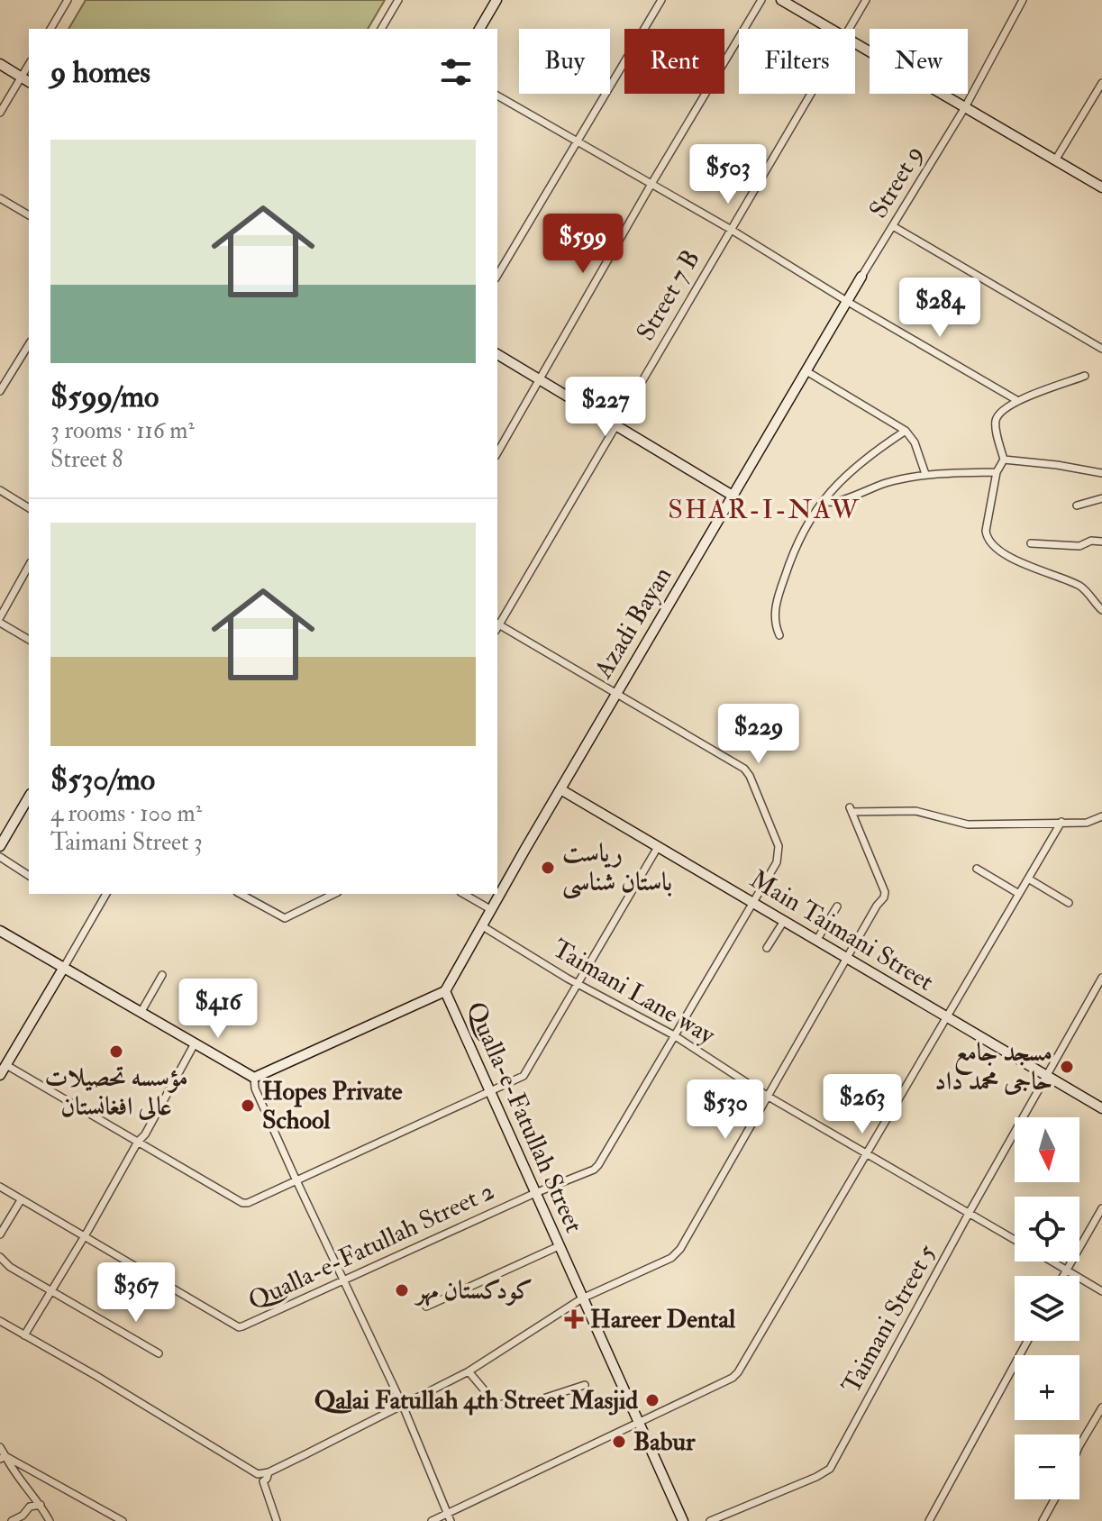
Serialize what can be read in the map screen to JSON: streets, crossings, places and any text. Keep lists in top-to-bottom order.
{
  "streets": {
    "main road": ["Azadi Bayan", "Main Taimani Street", "Qualla-e-Fatullah Street"],
    "street": [
      "Street 9",
      "Street 7 B",
      "Taimani Lane way",
      "Qualla-e-Fatullah Street 2",
      "Taimani Street 5"
    ]
  },
  "crossings": [
    ["Street 9", "Azadi Bayan"],
    ["Azadi Bayan", "Main Taimani Street"],
    ["Azadi Bayan", "Taimani Lane way"],
    ["Azadi Bayan", "Qualla-e-Fatullah Street"],
    ["Azadi Bayan", "Qualla-e-Fatullah Street 2"],
    ["Main Taimani Street", "Qualla-e-Fatullah Street 2"],
    ["Main Taimani Street", "Taimani Street 5"],
    ["Taimani Lane way", "Qualla-e-Fatullah Street 2"],
    ["Taimani Lane way", "Taimani Street 5"],
    ["Qualla-e-Fatullah Street", "Qualla-e-Fatullah Street 2"]
  ],
  "districts": ["SHAR-I-NAW"],
  "places": {
    "other": [
      "ریاست باستان شناسی",
      "مؤسسه تحصیلات عالی افغانستان",
      "مسجد جامع حاجی محمد داد",
      "Hopes Private School",
      "کودکستان مهر",
      "Qalai Fatullah 4th Street Masjid",
      "Babur"
    ],
    "health": ["Hareer Dental"]
  },
  "north": "bottom",
  "page": {
    "chip": [
      "Buy",
      "Rent",
      "Filters",
      "New"
    ],
    "heading": "9 homes",
    "list": [
      {
        "name": "$599/mo",
        "note": "3 rooms · 116 m² · Street 8"
      },
      {
        "name": "$530/mo",
        "note": "4 rooms · 100 m² · Taimani Street 3"
      }
    ],
    "price": [
      "$503",
      "$599",
      "$284",
      "$227",
      "$229",
      "$416",
      "$263",
      "$530",
      "$367"
    ],
    "map_buttons": ["+", "−"]
  }
}
